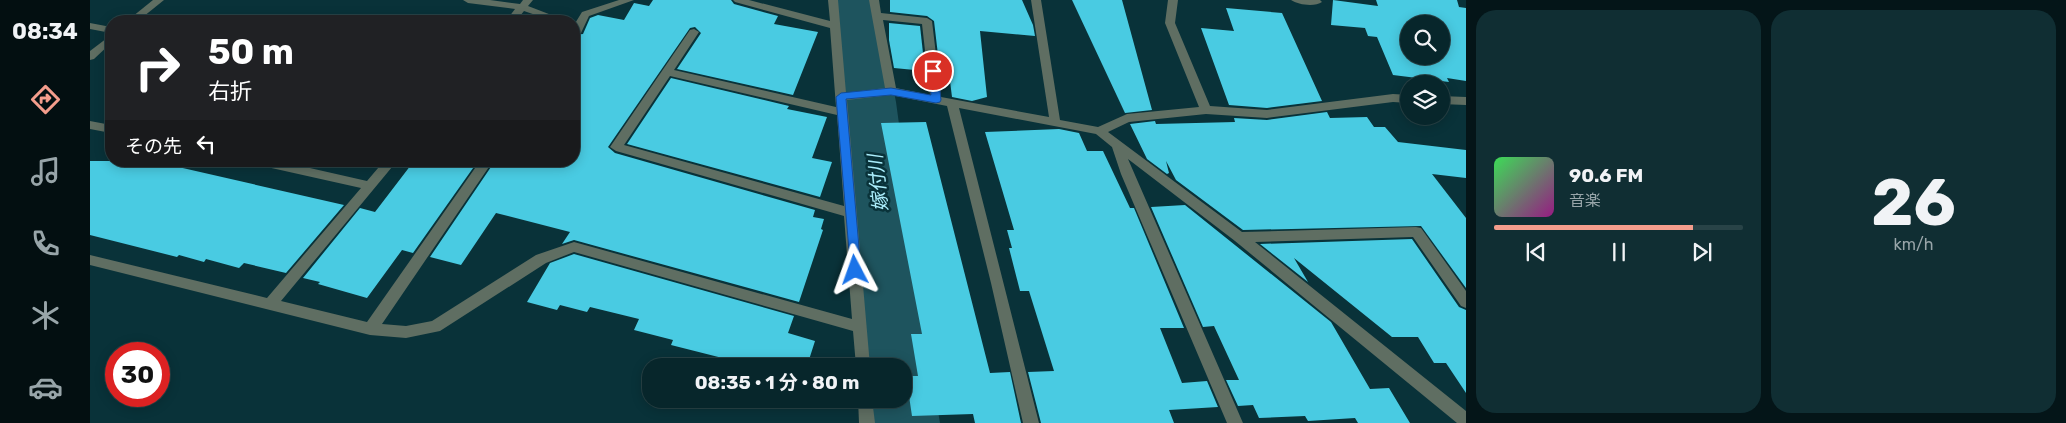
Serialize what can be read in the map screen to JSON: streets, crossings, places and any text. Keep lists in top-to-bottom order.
{
  "water": ["嫁付川"],
  "page": {
    "tabs": "08:34",
    "tile": ["26", "km/h"],
    "turn": ["50 m", "右折"],
    "then": "その先",
    "song": ["90.6 FM", "音楽"],
    "limit": "30",
    "trip": "08:35 · 1 分 · 80 m"
  }
}
